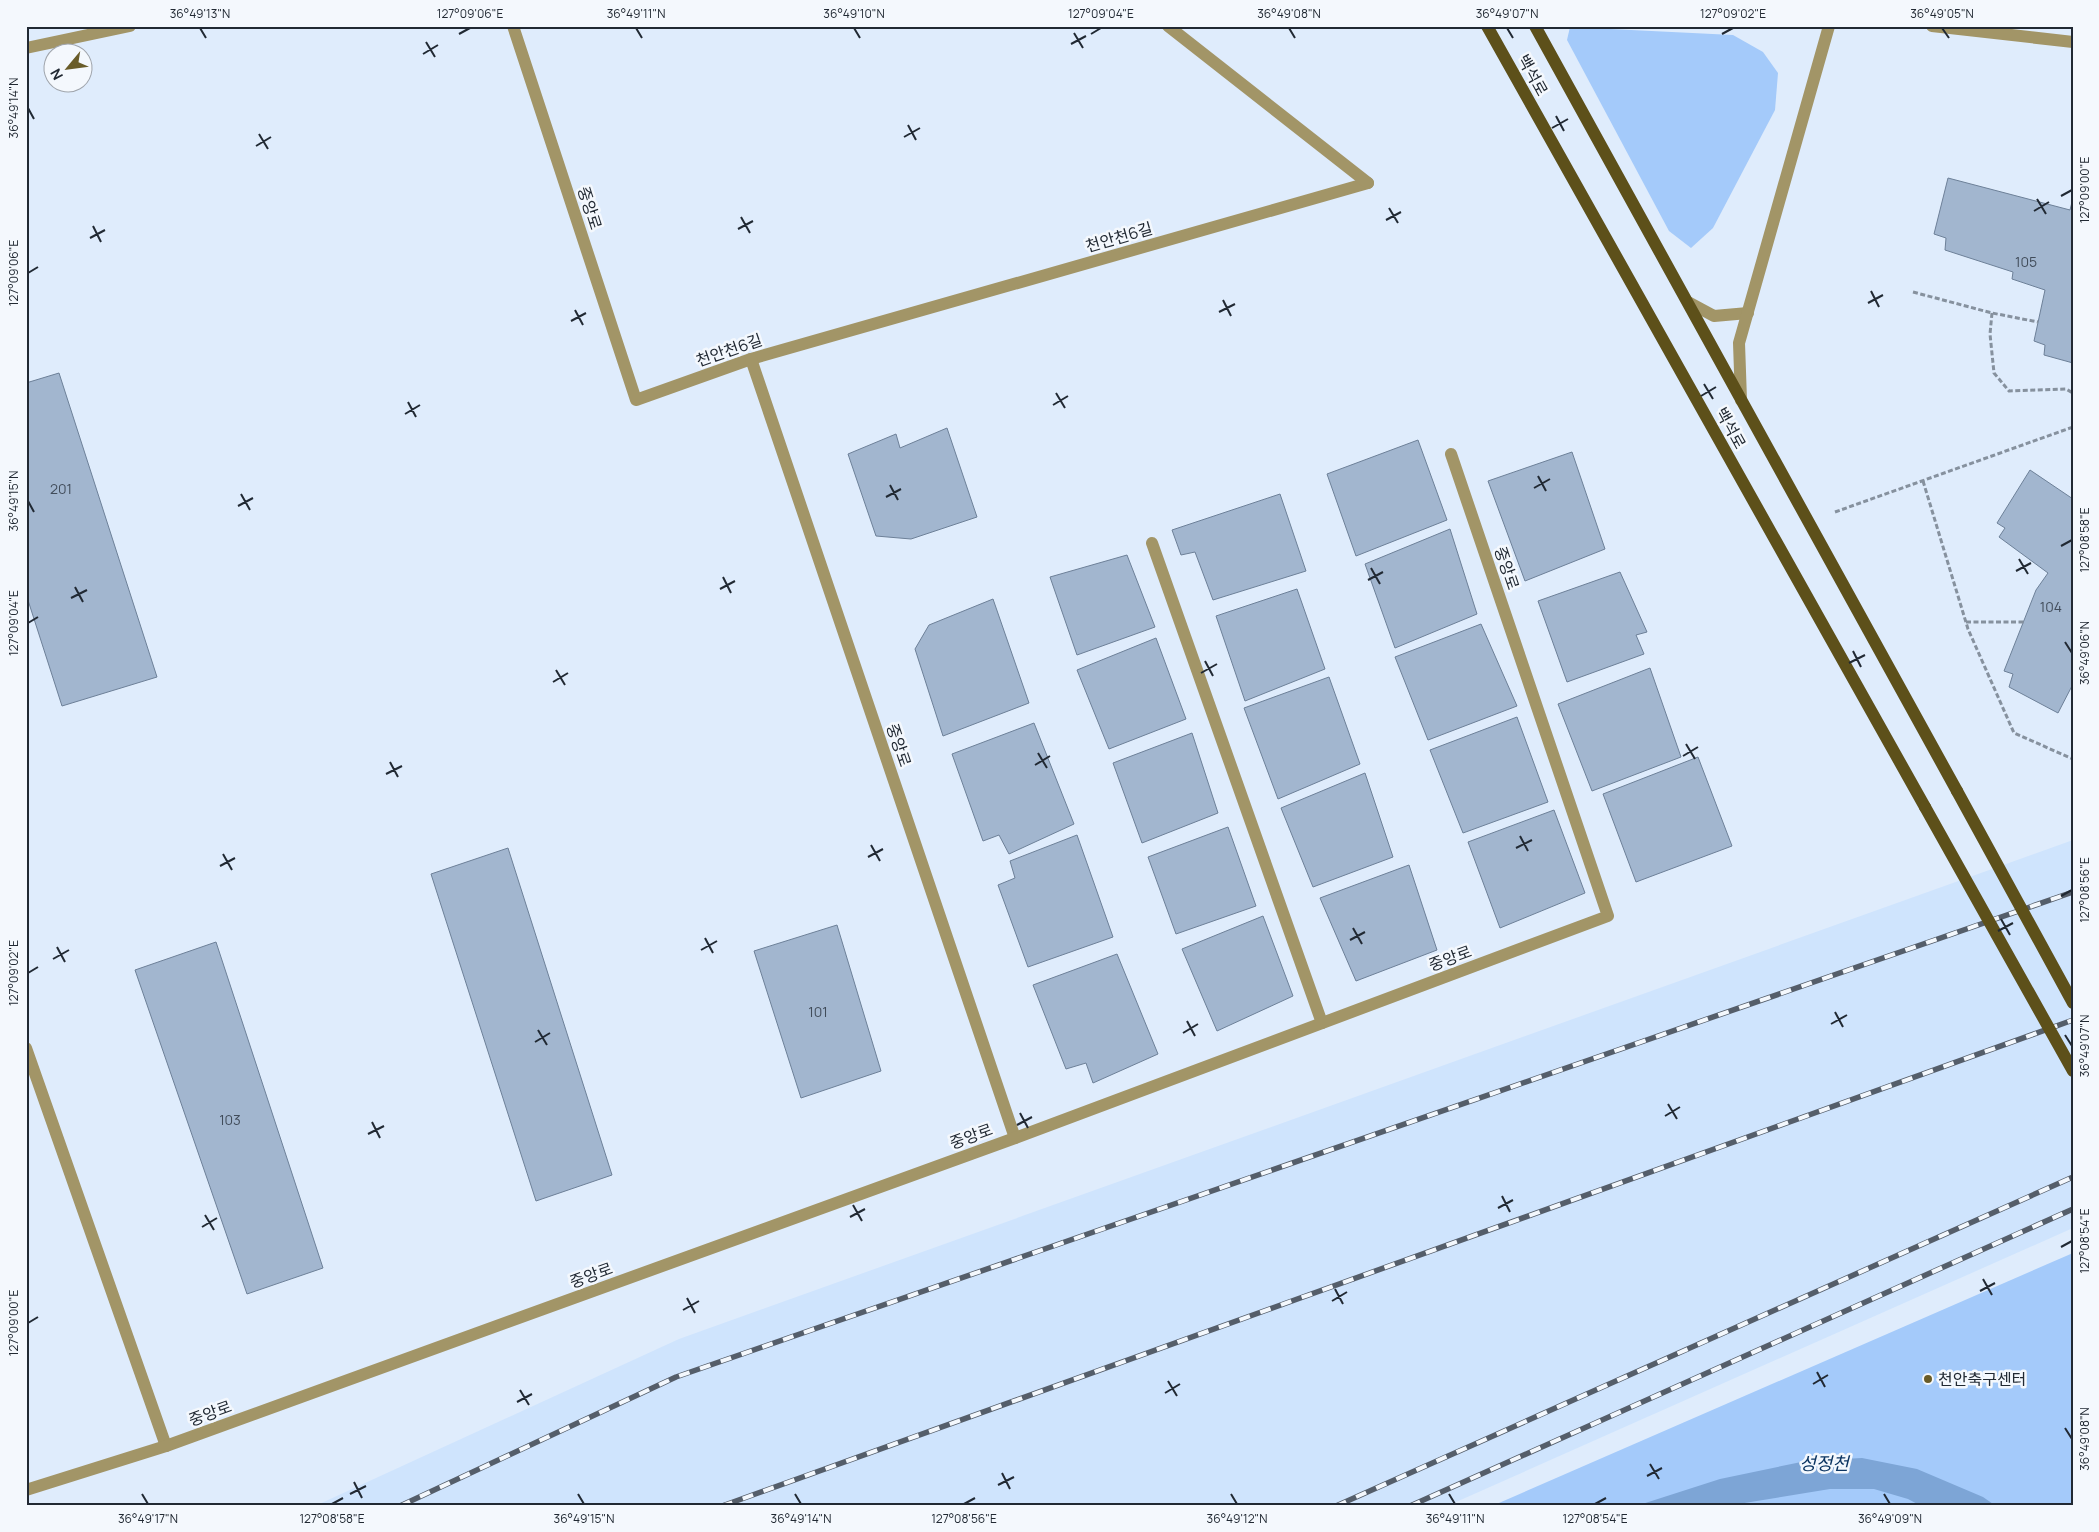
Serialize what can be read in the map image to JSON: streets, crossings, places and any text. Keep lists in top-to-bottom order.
{
  "streets": {
    "main road": ["백석로"],
    "street": ["중앙로", "천안천6길"]
  },
  "crossings": [
    ["중앙로", "천안천6길"]
  ],
  "water": ["성정천"],
  "places": ["천안축구센터"],
  "house_numbers": [
    "105",
    "201",
    "104",
    "101",
    "103"
  ],
  "north": "bottom left",
  "coordinates": [
    "36°49'13\"N",
    "127°09'06\"E",
    "36°49'11\"N",
    "36°49'10\"N",
    "127°09'04\"E",
    "36°49'08\"N",
    "36°49'07\"N",
    "127°09'02\"E",
    "36°49'05\"N",
    "36°49'14\"N",
    "127°09'00\"E",
    "36°49'15\"N",
    "127°08'58\"E",
    "36°49'06\"N",
    "127°08'56\"E",
    "127°08'54\"E",
    "36°49'17\"N",
    "36°49'12\"N",
    "36°49'09\"N"
  ]
}
